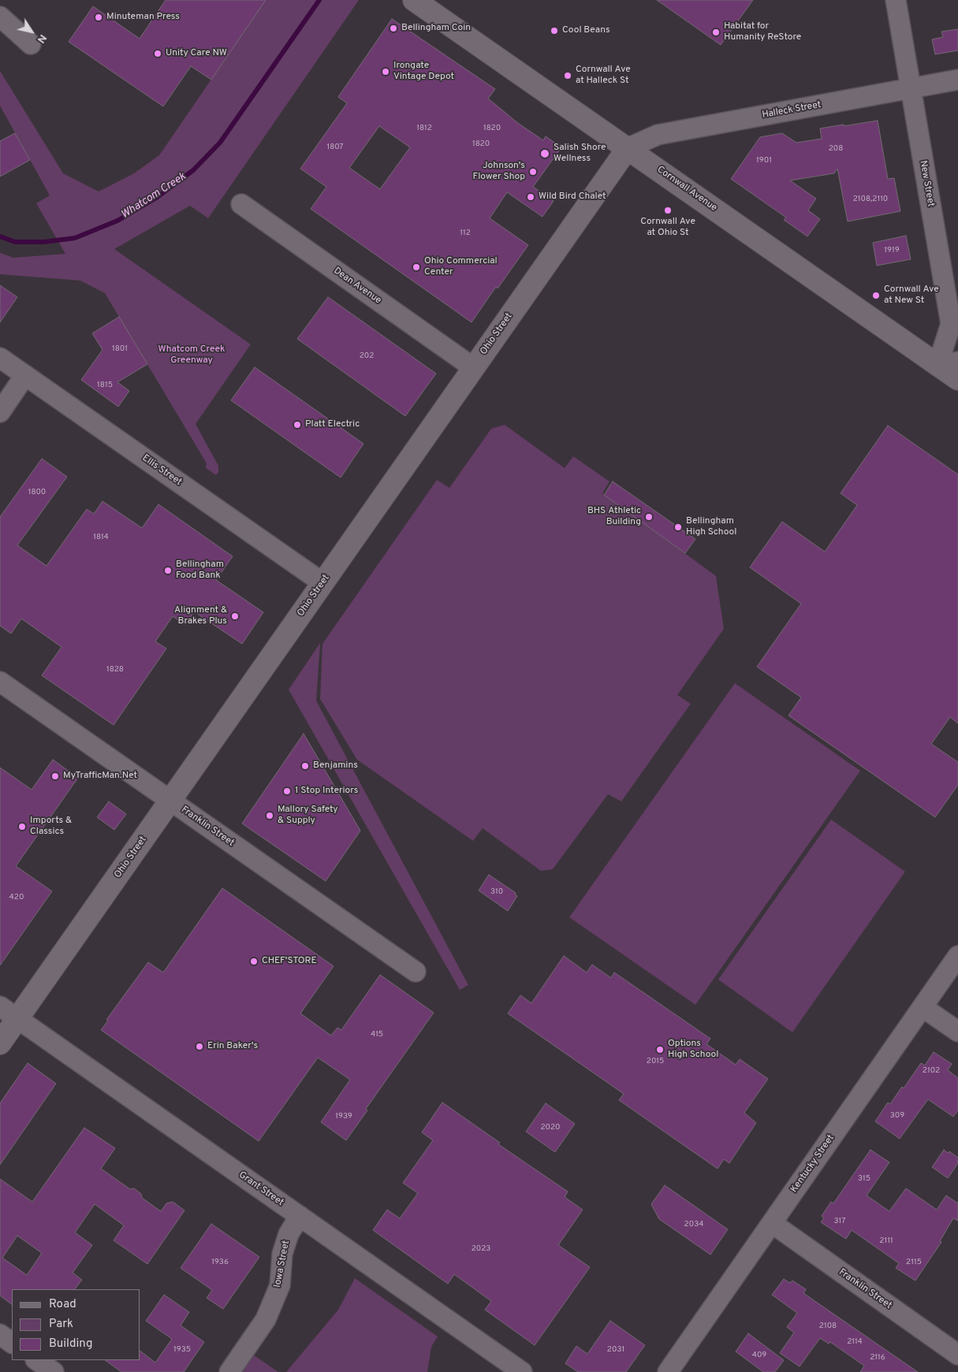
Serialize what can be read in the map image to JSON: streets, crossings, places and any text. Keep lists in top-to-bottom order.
{
  "streets": {
    "street": [
      "Halleck Street",
      "New Street",
      "Cornwall Avenue",
      "Dean Avenue",
      "Ohio Street",
      "Ellis Street",
      "Franklin Street",
      "Kentucky Street",
      "Grant Street",
      "Iowa Street"
    ]
  },
  "crossings": [
    ["Halleck Street", "New Street"],
    ["Halleck Street", "Cornwall Avenue"],
    ["Halleck Street", "Ohio Street"],
    ["New Street", "Cornwall Avenue"],
    ["Cornwall Avenue", "Ohio Street"],
    ["Dean Avenue", "Ohio Street"],
    ["Ohio Street", "Ellis Street"],
    ["Ohio Street", "Franklin Street"],
    ["Ohio Street", "Grant Street"],
    ["Franklin Street", "Kentucky Street"],
    ["Grant Street", "Iowa Street"]
  ],
  "water": ["Whatcom Creek"],
  "parks": ["Whatcom Creek Greenway"],
  "places": [
    "Minuteman Press",
    "Bellingham Coin",
    "Cool Beans",
    "Habitat for Humanity ReStore",
    "Unity Care NW",
    "Irongate Vintage Depot",
    "Cornwall Ave at Halleck St",
    "Salish Shore Wellness",
    "Johnson's Flower Shop",
    "Wild Bird Chalet",
    "Cornwall Ave at Ohio St",
    "Ohio Commercial Center",
    "Cornwall Ave at New St",
    "Platt Electric",
    "BHS Athletic Building",
    "Bellingham High School",
    "Bellingham Food Bank",
    "Alignment & Brakes Plus",
    "Benjamins",
    "MyTrafficMan.Net",
    "1 Stop Interiors",
    "Mallory Safety & Supply",
    "Imports & Classics",
    "CHEF'STORE",
    "Erin Baker's",
    "Options High School"
  ],
  "house_numbers": [
    "1812",
    "1820",
    "1820",
    "1807",
    "208",
    "1901",
    "2108,2110",
    "112",
    "1919",
    "1801",
    "202",
    "1815",
    "1800",
    "1814",
    "1828",
    "310",
    "420",
    "415",
    "2015",
    "2102",
    "309",
    "1939",
    "2020",
    "315",
    "317",
    "2034",
    "2111",
    "2023",
    "1936",
    "2115",
    "2108",
    "2114",
    "1935",
    "2031",
    "409",
    "2116"
  ],
  "legend": ["Road", "Park", "Building"],
  "north": "bottom right"
}
